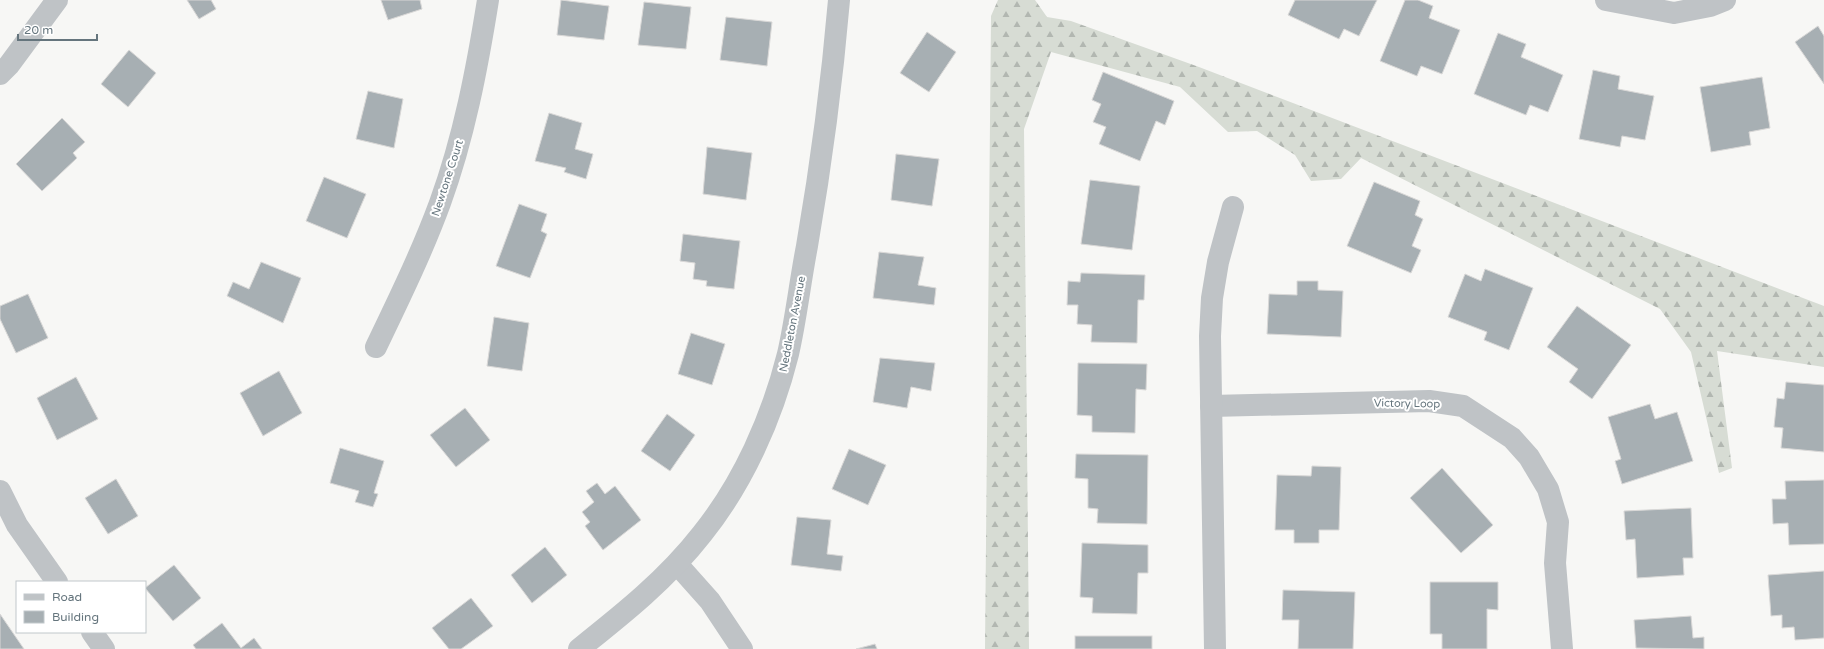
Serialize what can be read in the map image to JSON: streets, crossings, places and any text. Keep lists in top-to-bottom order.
{
  "streets": {
    "street": ["Newtone Court", "Neddleton Avenue", "Victory Loop"]
  },
  "legend": ["Road", "Building"],
  "scale_bar": "20 m"
}
